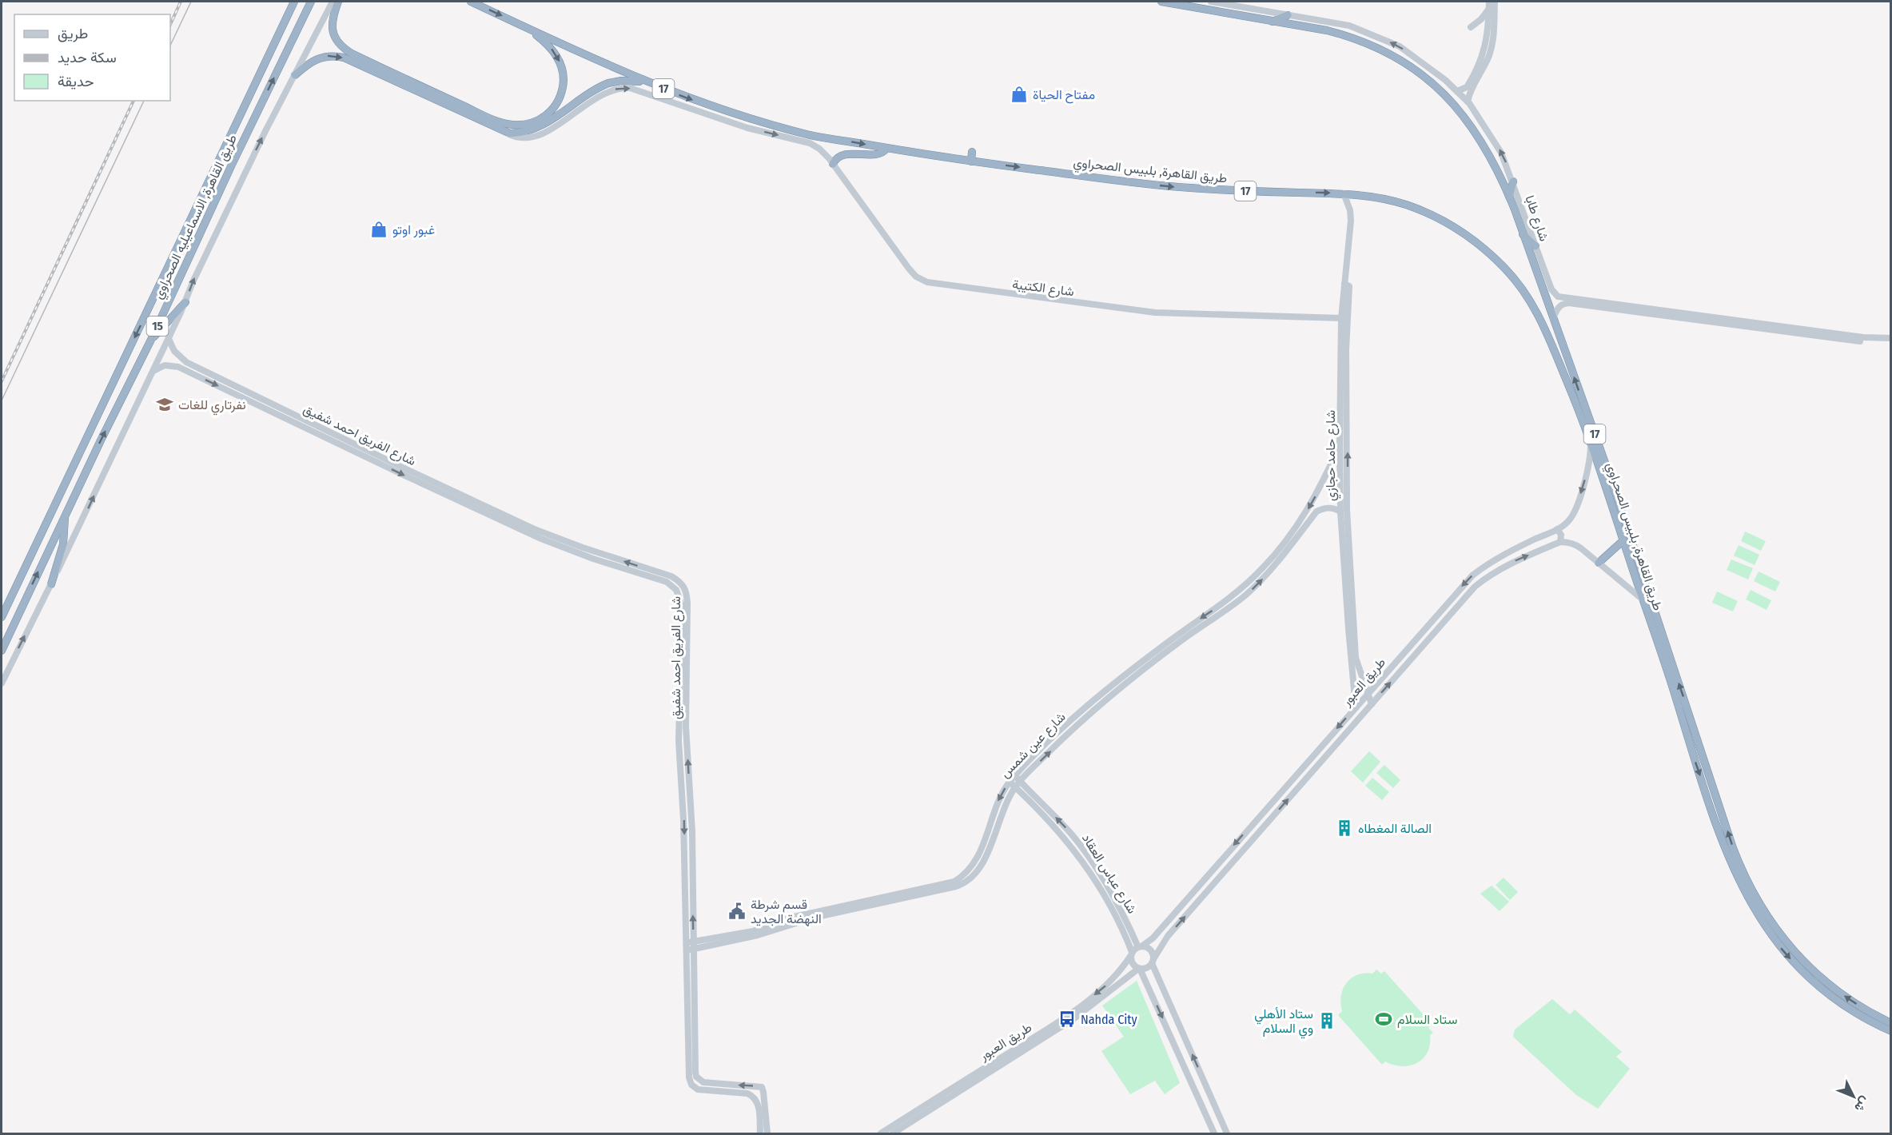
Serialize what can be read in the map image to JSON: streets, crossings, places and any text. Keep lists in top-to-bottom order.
{
  "streets": {
    "highway": [
      "17",
      "طريق القاهرة, بلبيس الصحراوي",
      "طريق القاهرة, الاسماعيليه الصحراوي",
      "15"
    ],
    "street": [
      "شارع طابا",
      "شارع الكتيبة",
      "شارع الفريق احمد شفيق",
      "شارع حامد حجازي",
      "طريق العبور",
      "شارع عين شمس",
      "شارع عباس العقاد"
    ]
  },
  "crossings": [
    ["طريق القاهرة, بلبيس الصحراوي", "شارع حامد حجازي"],
    ["طريق القاهرة, بلبيس الصحراوي", "طريق العبور"],
    ["شارع الكتيبة", "شارع حامد حجازي"],
    ["شارع الفريق احمد شفيق", "شارع عين شمس"],
    ["شارع حامد حجازي", "طريق العبور"],
    ["شارع حامد حجازي", "شارع عين شمس"],
    ["طريق العبور", "شارع عباس العقاد"],
    ["شارع عين شمس", "شارع عباس العقاد"]
  ],
  "one_way": ["شارع الكتيبة"],
  "places": {
    "shop": ["مفتاح الحياة", "غبور اوتو"],
    "school or university": ["نفرتاري للغات"],
    "building": ["الصالة المغطاه", "ستاد الأهلي وي السلام"],
    "public building": ["قسم شرطة النهضة الجديد"],
    "bus stop": ["Nahda City"],
    "sports": ["ستاد السلام"]
  },
  "legend": ["طريق", "سكة حديد", "حديقة"],
  "north": "bottom right"
}
